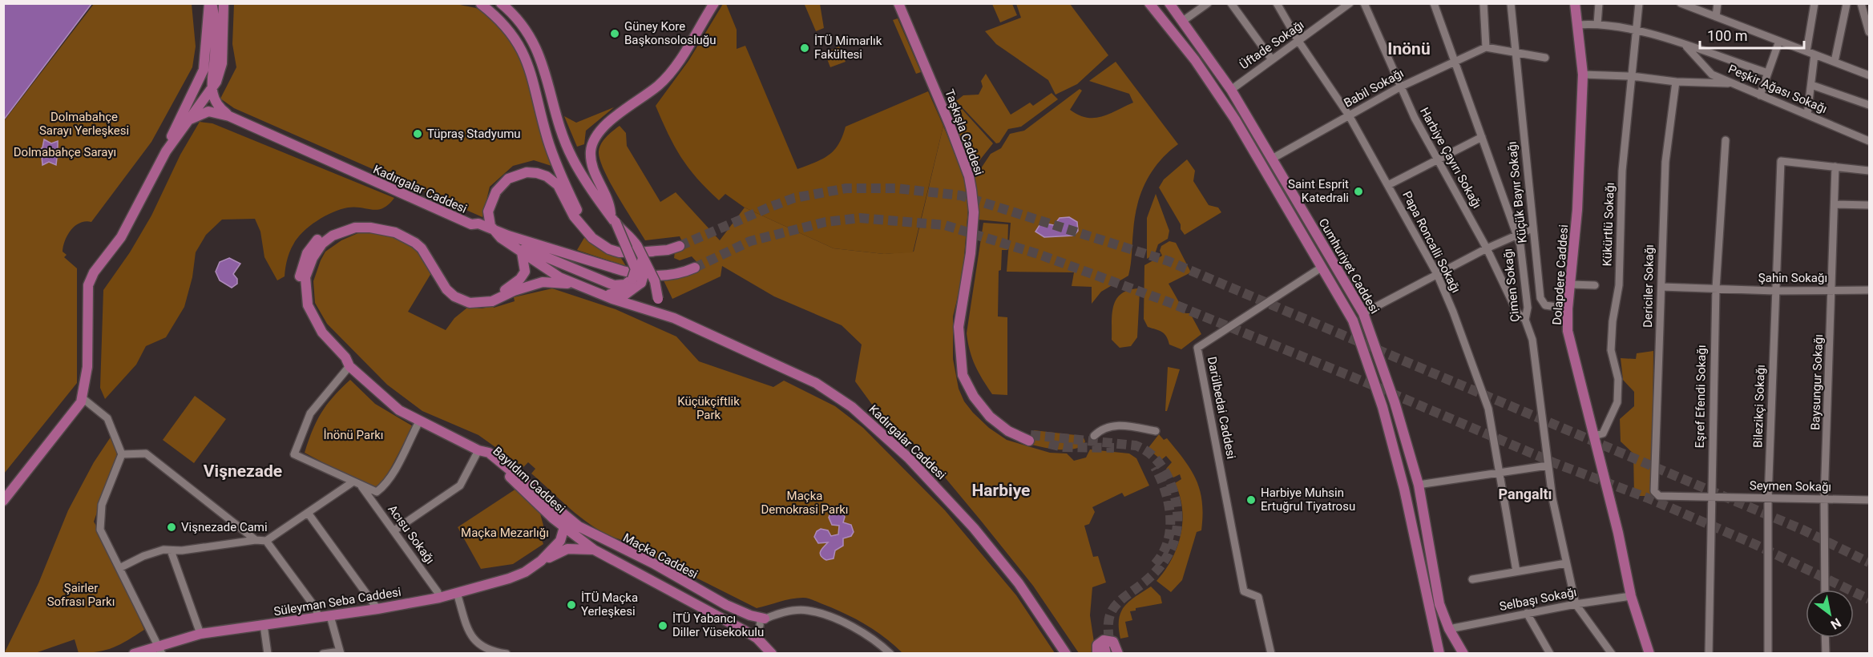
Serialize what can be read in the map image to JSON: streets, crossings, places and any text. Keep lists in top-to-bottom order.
{
  "streets": {
    "main road": [
      "Taşkışla Caddesi",
      "Kadırgalar Caddesi",
      "Cumhuriyet Caddesi",
      "Dolapdere Caddesi",
      "Bayıldım Caddesi",
      "Maçka Caddesi",
      "Süleyman Seba Caddesi"
    ],
    "street": [
      "Üftade Sokağı",
      "Babil Sokağı",
      "Peşkir Ağası Sokağı",
      "Harbiye Çayırı Sokağı",
      "Küçük Bayır Sokağı",
      "Kükürtlü Sokağı",
      "Papa Roncalli Sokağı",
      "Şahin Sokağı",
      "Çimen Sokağı",
      "Dericiler Sokağı",
      "Baysungur Sokağı",
      "Eşref Efendi Sokağı",
      "Bilezikçi Sokağı",
      "Darülbedai Caddesi",
      "Seymen Sokağı",
      "Acısu Sokağı",
      "Selbaşı Sokağı"
    ]
  },
  "crossings": [
    ["Üftade Sokağı", "Papa Roncalli Sokağı"],
    ["Üftade Sokağı", "Cumhuriyet Caddesi"],
    ["Babil Sokağı", "Harbiye Çayırı Sokağı"],
    ["Babil Sokağı", "Papa Roncalli Sokağı"],
    ["Babil Sokağı", "Cumhuriyet Caddesi"],
    ["Babil Sokağı", "Çimen Sokağı"],
    ["Harbiye Çayırı Sokağı", "Çimen Sokağı"],
    ["Küçük Bayır Sokağı", "Dolapdere Caddesi"],
    ["Kükürtlü Sokağı", "Dolapdere Caddesi"],
    ["Cumhuriyet Caddesi", "Darülbedai Caddesi"],
    ["Cumhuriyet Caddesi", "Selbaşı Sokağı"],
    ["Dolapdere Caddesi", "Selbaşı Sokağı"],
    ["Şahin Sokağı", "Dericiler Sokağı"],
    ["Şahin Sokağı", "Baysungur Sokağı"],
    ["Şahin Sokağı", "Eşref Efendi Sokağı"],
    ["Şahin Sokağı", "Bilezikçi Sokağı"],
    ["Çimen Sokağı", "Selbaşı Sokağı"],
    ["Dericiler Sokağı", "Eşref Efendi Sokağı"],
    ["Dericiler Sokağı", "Seymen Sokağı"],
    ["Baysungur Sokağı", "Bilezikçi Sokağı"],
    ["Baysungur Sokağı", "Seymen Sokağı"],
    ["Eşref Efendi Sokağı", "Seymen Sokağı"],
    ["Bilezikçi Sokağı", "Seymen Sokağı"],
    ["Bayıldım Caddesi", "Acısu Sokağı"],
    ["Bayıldım Caddesi", "Maçka Caddesi"],
    ["Bayıldım Caddesi", "Süleyman Seba Caddesi"],
    ["Acısu Sokağı", "Süleyman Seba Caddesi"],
    ["Maçka Caddesi", "Süleyman Seba Caddesi"]
  ],
  "districts": [
    "Inönü",
    "Vişnezade",
    "Harbiye",
    "Pangaltı"
  ],
  "parks": [
    "Dolmabahçe Sarayı Yerleşkesi",
    "Dolmabahçe Sarayı",
    "Küçükçiftlik Park",
    "İnönü Parkı",
    "Maçka Demokrasi Parkı",
    "Maçka Mezarlığı",
    "Şairler Sofrası Parkı"
  ],
  "places": [
    "Güney Kore Başkonsolosluğu",
    "İTÜ Mimarlık Fakültesi",
    "Tüpraş Stadyumu",
    "Saint Esprit Katedrali",
    "Harbiye Muhsin Ertuğrul Tiyatrosu",
    "Vişnezade Cami",
    "İTÜ Maçka Yerleşkesi",
    "İTÜ Yabancı Diller Yüsekokulu"
  ],
  "scale_bar": "100 m",
  "north": "bottom right"
}
